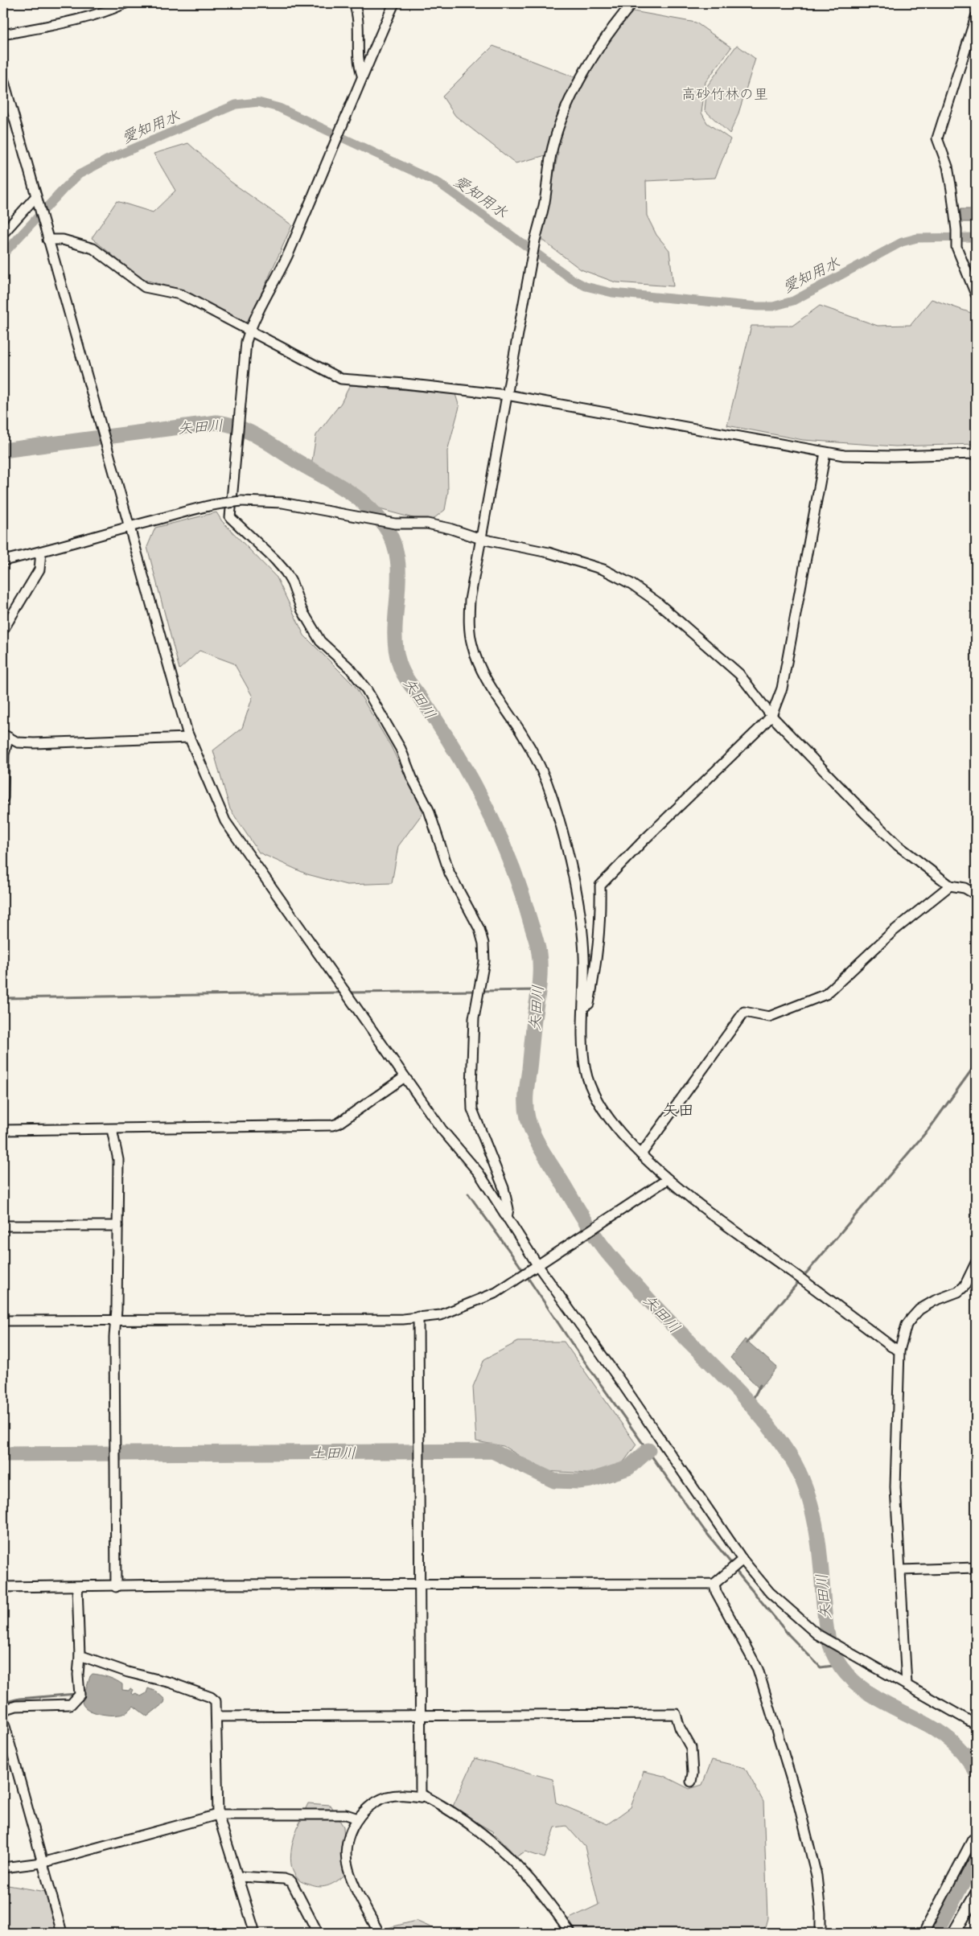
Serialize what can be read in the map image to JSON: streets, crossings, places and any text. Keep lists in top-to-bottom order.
{
  "districts": ["矢田"],
  "water": ["愛知用水", "矢田川", "土田川"],
  "parks": ["高砂竹林の里"]
}
